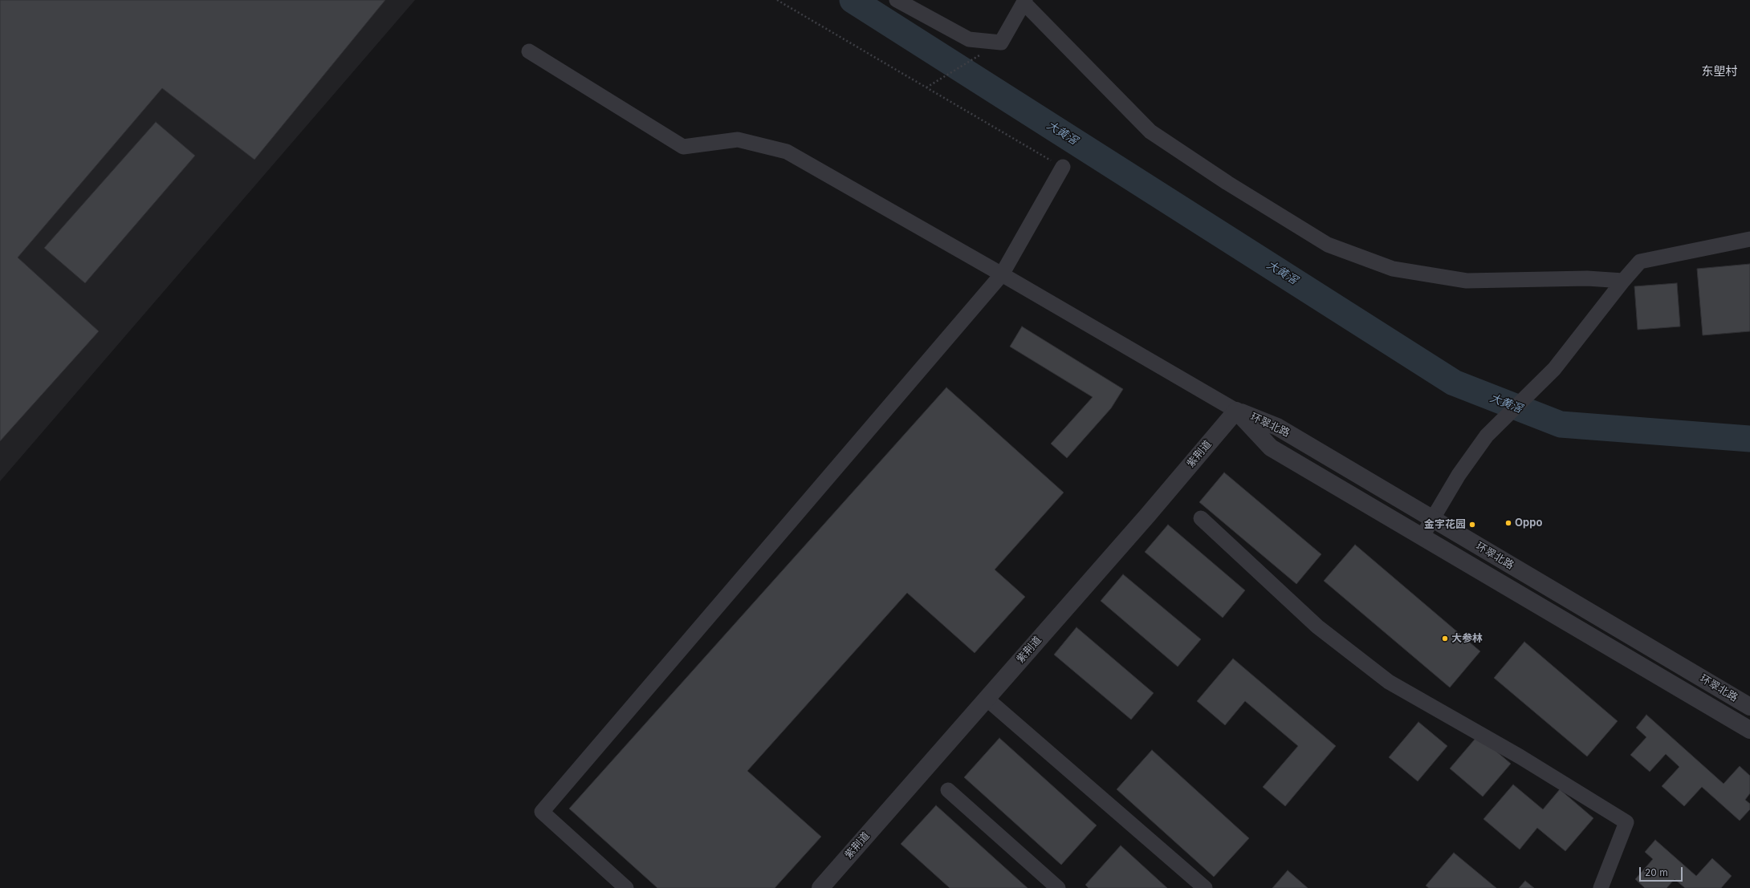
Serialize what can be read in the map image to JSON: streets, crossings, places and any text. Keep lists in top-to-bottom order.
{
  "streets": {
    "street": ["环翠北路", "紫荆道"]
  },
  "crossings": [
    ["环翠北路", "紫荆道"]
  ],
  "districts": ["东塱村"],
  "water": ["大黄滘"],
  "places": ["Oppo", "金宇花园", "大参林"],
  "scale_bar": "20 m"
}
